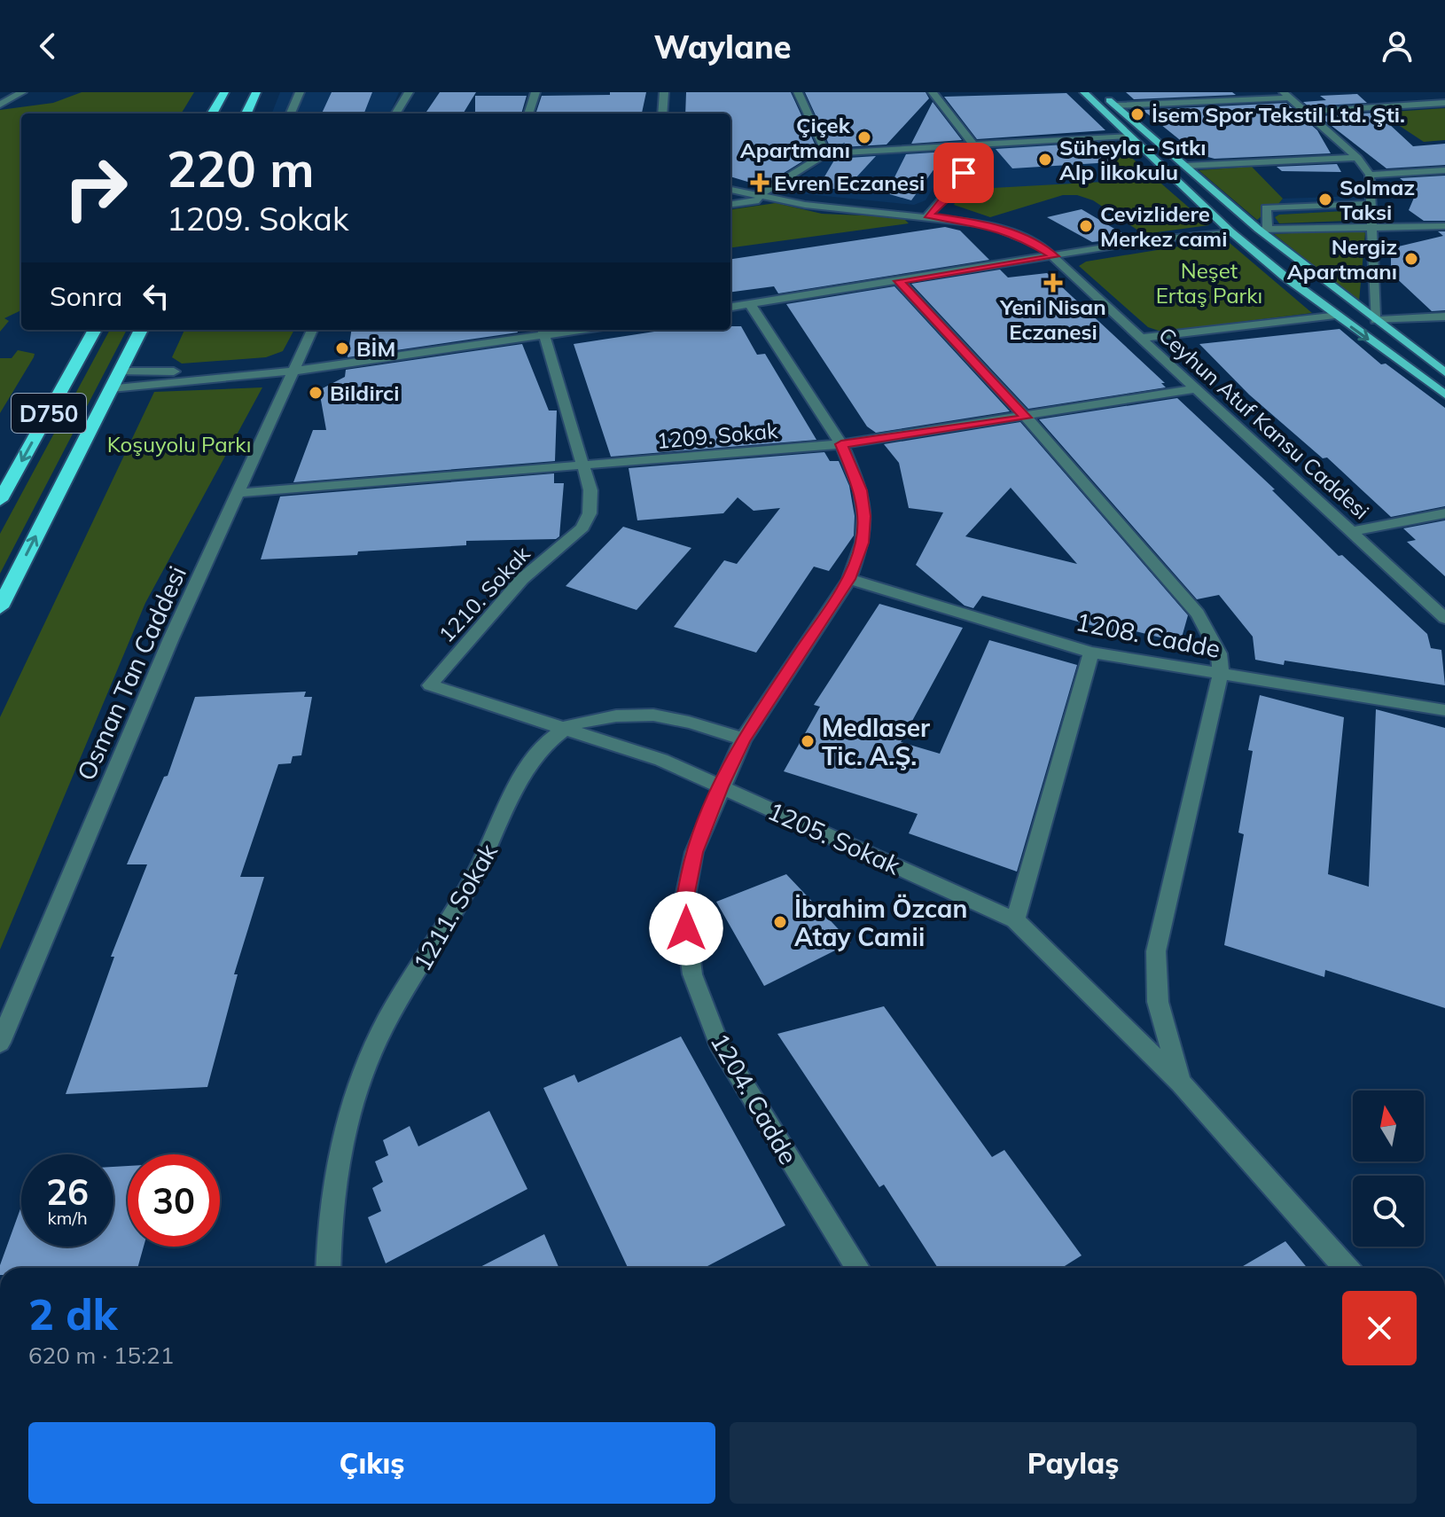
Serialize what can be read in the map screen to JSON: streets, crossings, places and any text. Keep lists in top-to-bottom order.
{
  "streets": {
    "highway": ["D750"],
    "street": [
      "Ceyhun Atuf Kansu Caddesi",
      "1209. Sokak",
      "1210. Sokak",
      "1208. Cadde",
      "Osman Tan Caddesi",
      "1205. Sokak",
      "1211. Sokak",
      "1204. Cadde"
    ]
  },
  "crossings": [
    ["Ceyhun Atuf Kansu Caddesi", "1209. Sokak"],
    ["1209. Sokak", "1210. Sokak"],
    ["1209. Sokak", "Osman Tan Caddesi"],
    ["1209. Sokak", "1204. Cadde"],
    ["1210. Sokak", "1205. Sokak"],
    ["1208. Cadde", "1204. Cadde"],
    ["1205. Sokak", "1211. Sokak"],
    ["1205. Sokak", "1204. Cadde"],
    ["1211. Sokak", "1204. Cadde"]
  ],
  "parks": ["Neşet Ertaş Parkı", "Koşuyolu Parkı"],
  "places": {
    "other": [
      "İsem Spor Tekstil Ltd. Şti.",
      "Çiçek Apartmanı",
      "Süheyla - Sıtkı Alp İlkokulu",
      "Solmaz Taksi",
      "Cevizlidere Merkez cami",
      "Nergiz Apartmanı",
      "BİM",
      "Bildirci",
      "Medlaser Tic. A.Ş.",
      "İbrahim Özcan Atay Camii"
    ],
    "health": ["Evren Eczanesi", "Yeni Nisan Eczanesi"]
  },
  "north": "top",
  "page": {
    "header": "Waylane",
    "turn": ["220 m", "1209. Sokak"],
    "then": "Sonra",
    "speed": "26 km/h",
    "limit": "30",
    "heading": ["2 dk", "620 m · 15:21"],
    "buttons": ["Çıkış", "Paylaş"]
  }
}
